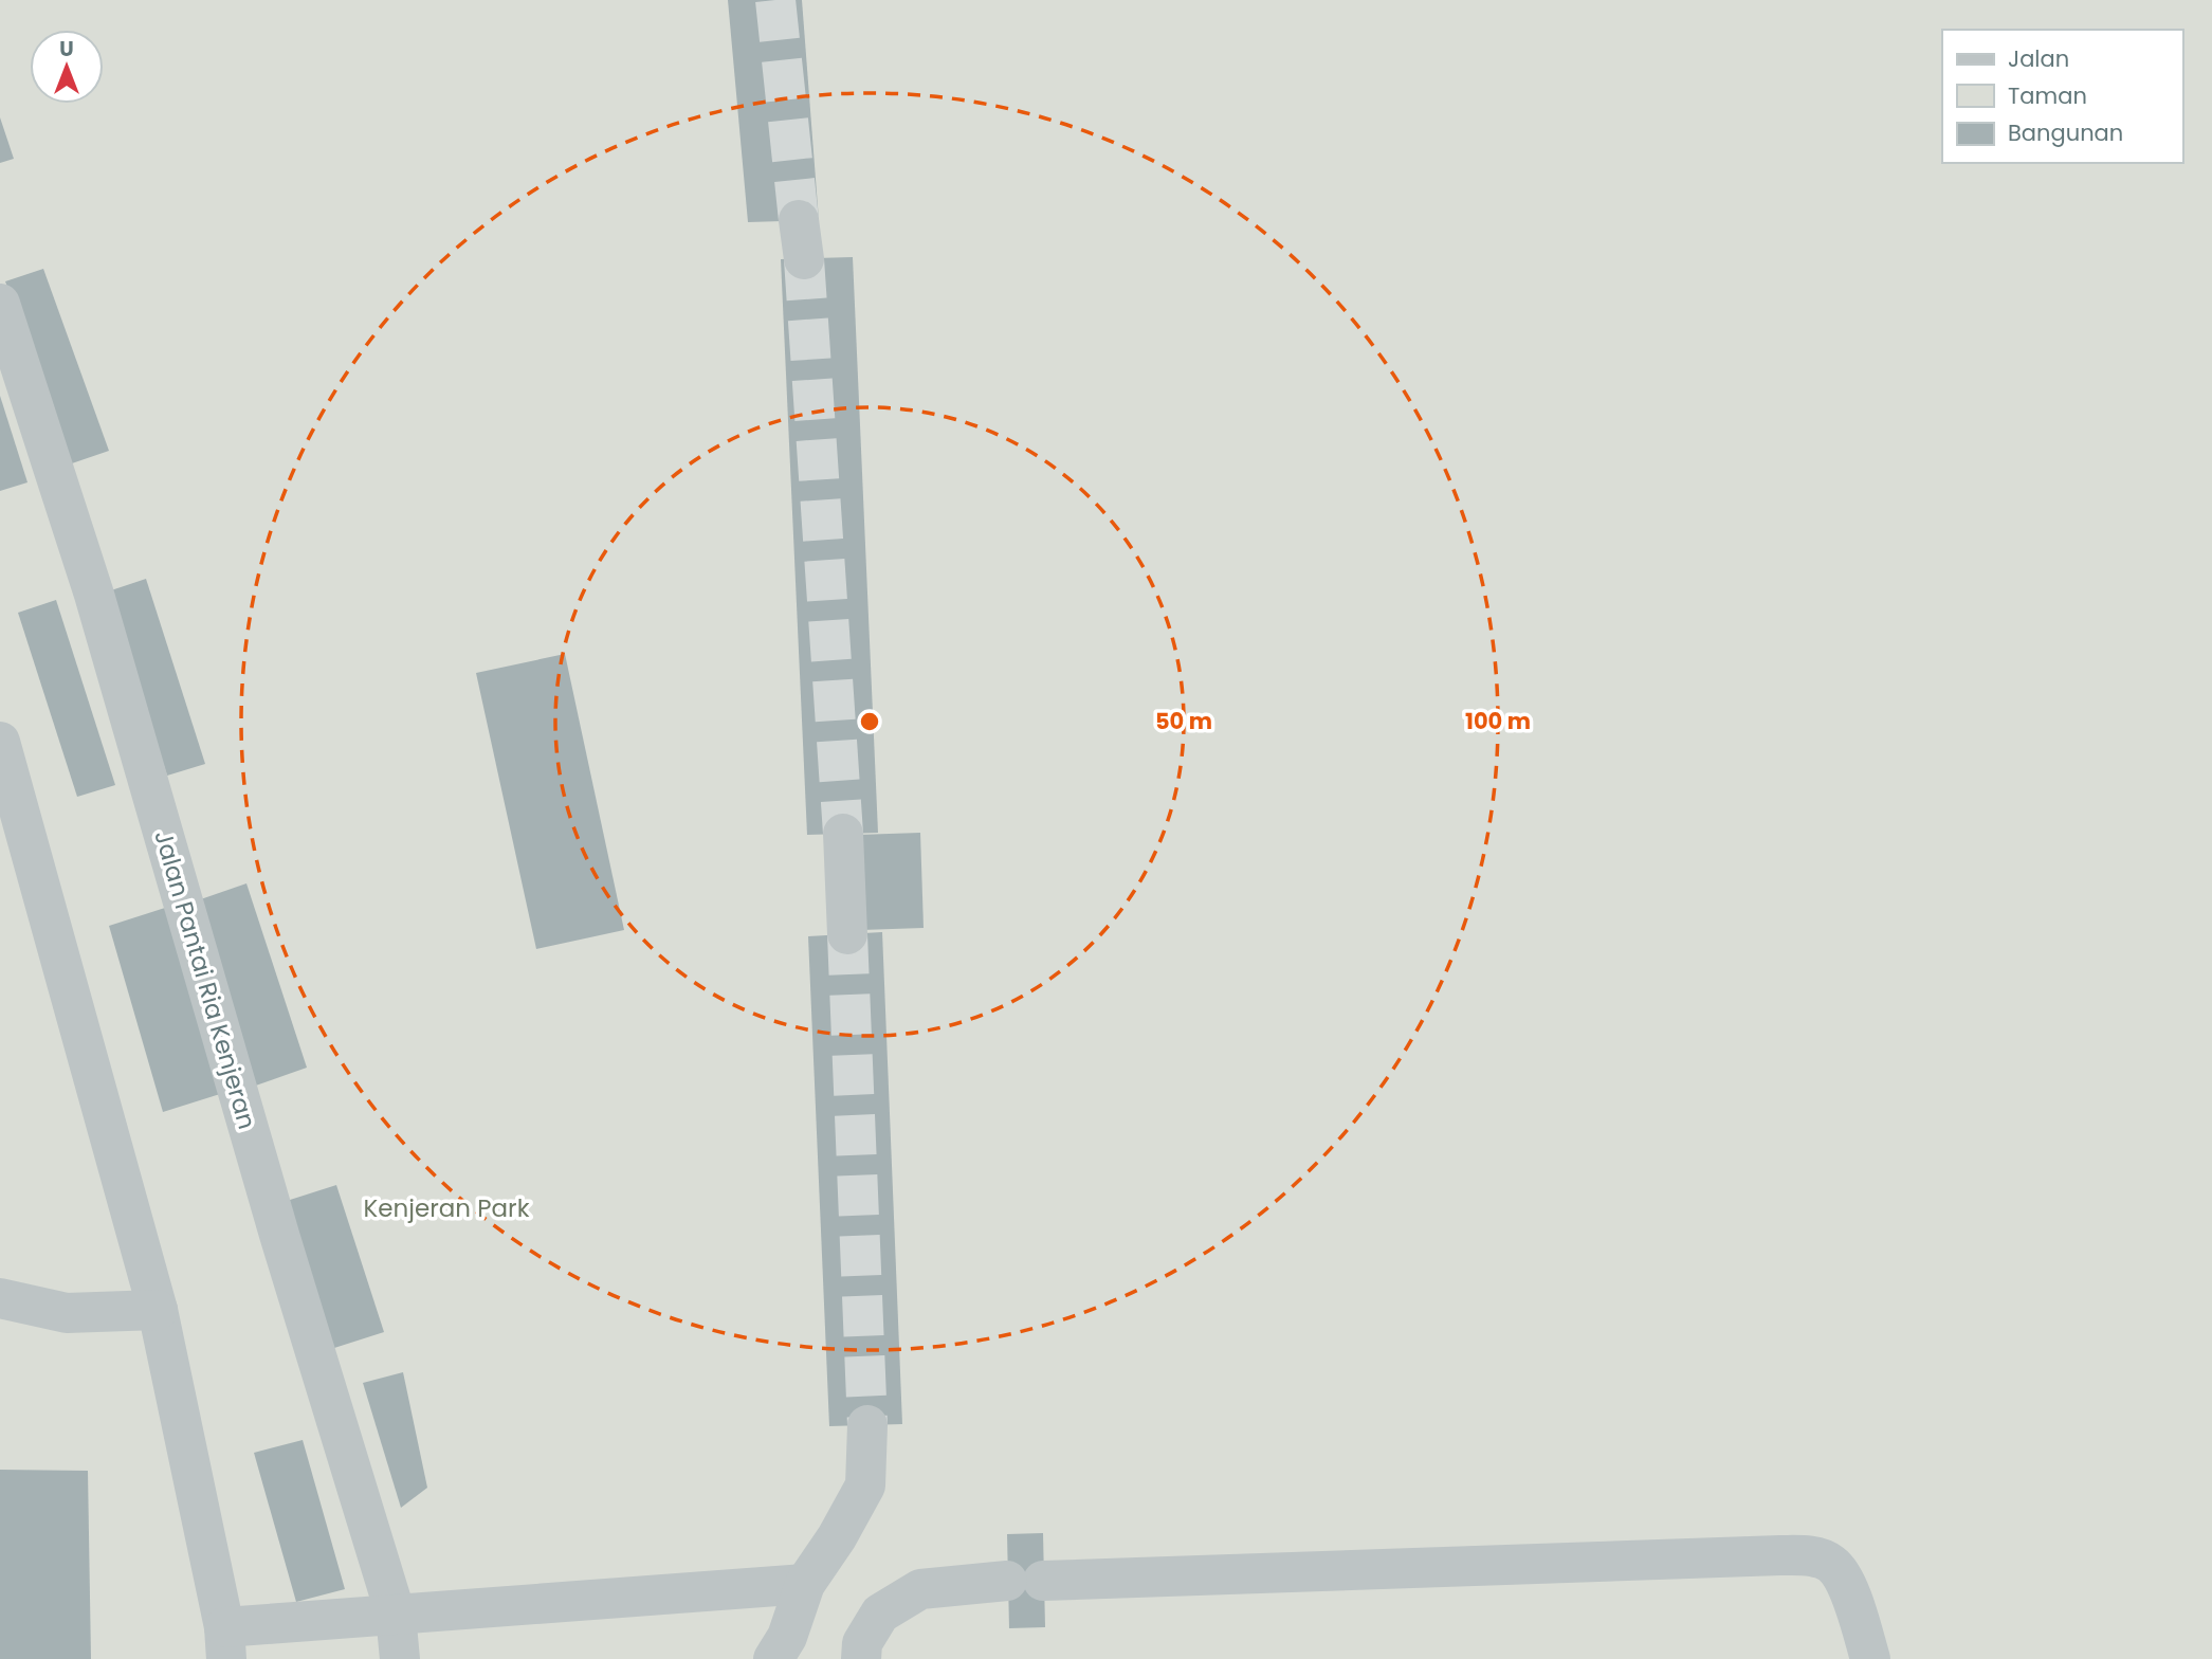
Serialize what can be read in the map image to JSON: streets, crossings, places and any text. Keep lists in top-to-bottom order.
{
  "streets": {
    "lane": ["Jalan Pantai Ria Kenjeran"]
  },
  "parks": ["Kenjeran Park"],
  "legend": ["Jalan", "Taman", "Bangunan"],
  "north": "top",
  "rings": ["50 m", "100 m"]
}
